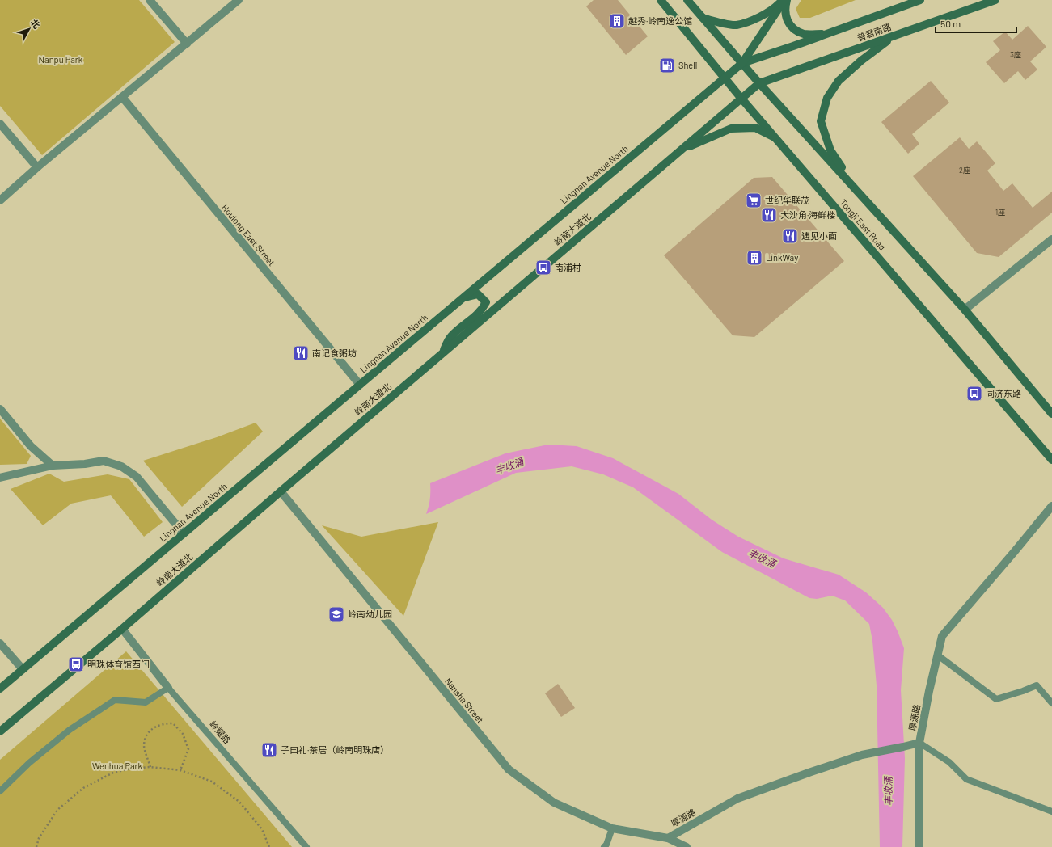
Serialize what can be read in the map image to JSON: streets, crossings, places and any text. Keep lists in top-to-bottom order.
{
  "streets": {
    "main road": [
      "普君南路",
      "Lingnan Avenue North",
      "Tongji East Road",
      "岭南大道北"
    ],
    "street": [
      "Houlong East Street",
      "Nansha Street",
      "厚源路",
      "岭耀路"
    ]
  },
  "crossings": [
    ["普君南路", "Lingnan Avenue North"],
    ["普君南路", "Tongji East Road"],
    ["普君南路", "岭南大道北"],
    ["Lingnan Avenue North", "Tongji East Road"],
    ["Lingnan Avenue North", "Houlong East Street"],
    ["Tongji East Road", "岭南大道北"],
    ["岭南大道北", "Nansha Street"],
    ["岭南大道北", "岭耀路"],
    ["Nansha Street", "厚源路"]
  ],
  "water": ["丰收涌"],
  "parks": ["Nanpu Park", "Wenhua Park"],
  "places": {
    "building": ["越秀·岭南逸公馆", "LinkWay"],
    "fuel station": ["Shell"],
    "supermarket": ["世纪华联茂"],
    "restaurant": [
      "大沙角·海鲜楼",
      "遇见小面",
      "南记食粥坊",
      "子曰礼·茶居（岭南明珠店）"
    ],
    "bus stop": ["南浦村", "同济东路", "明珠体育馆西门"],
    "school or university": ["岭南幼儿园"]
  },
  "house_numbers": ["3座", "2座", "1座"],
  "scale_bar": "50 m",
  "north": "top right"
}
